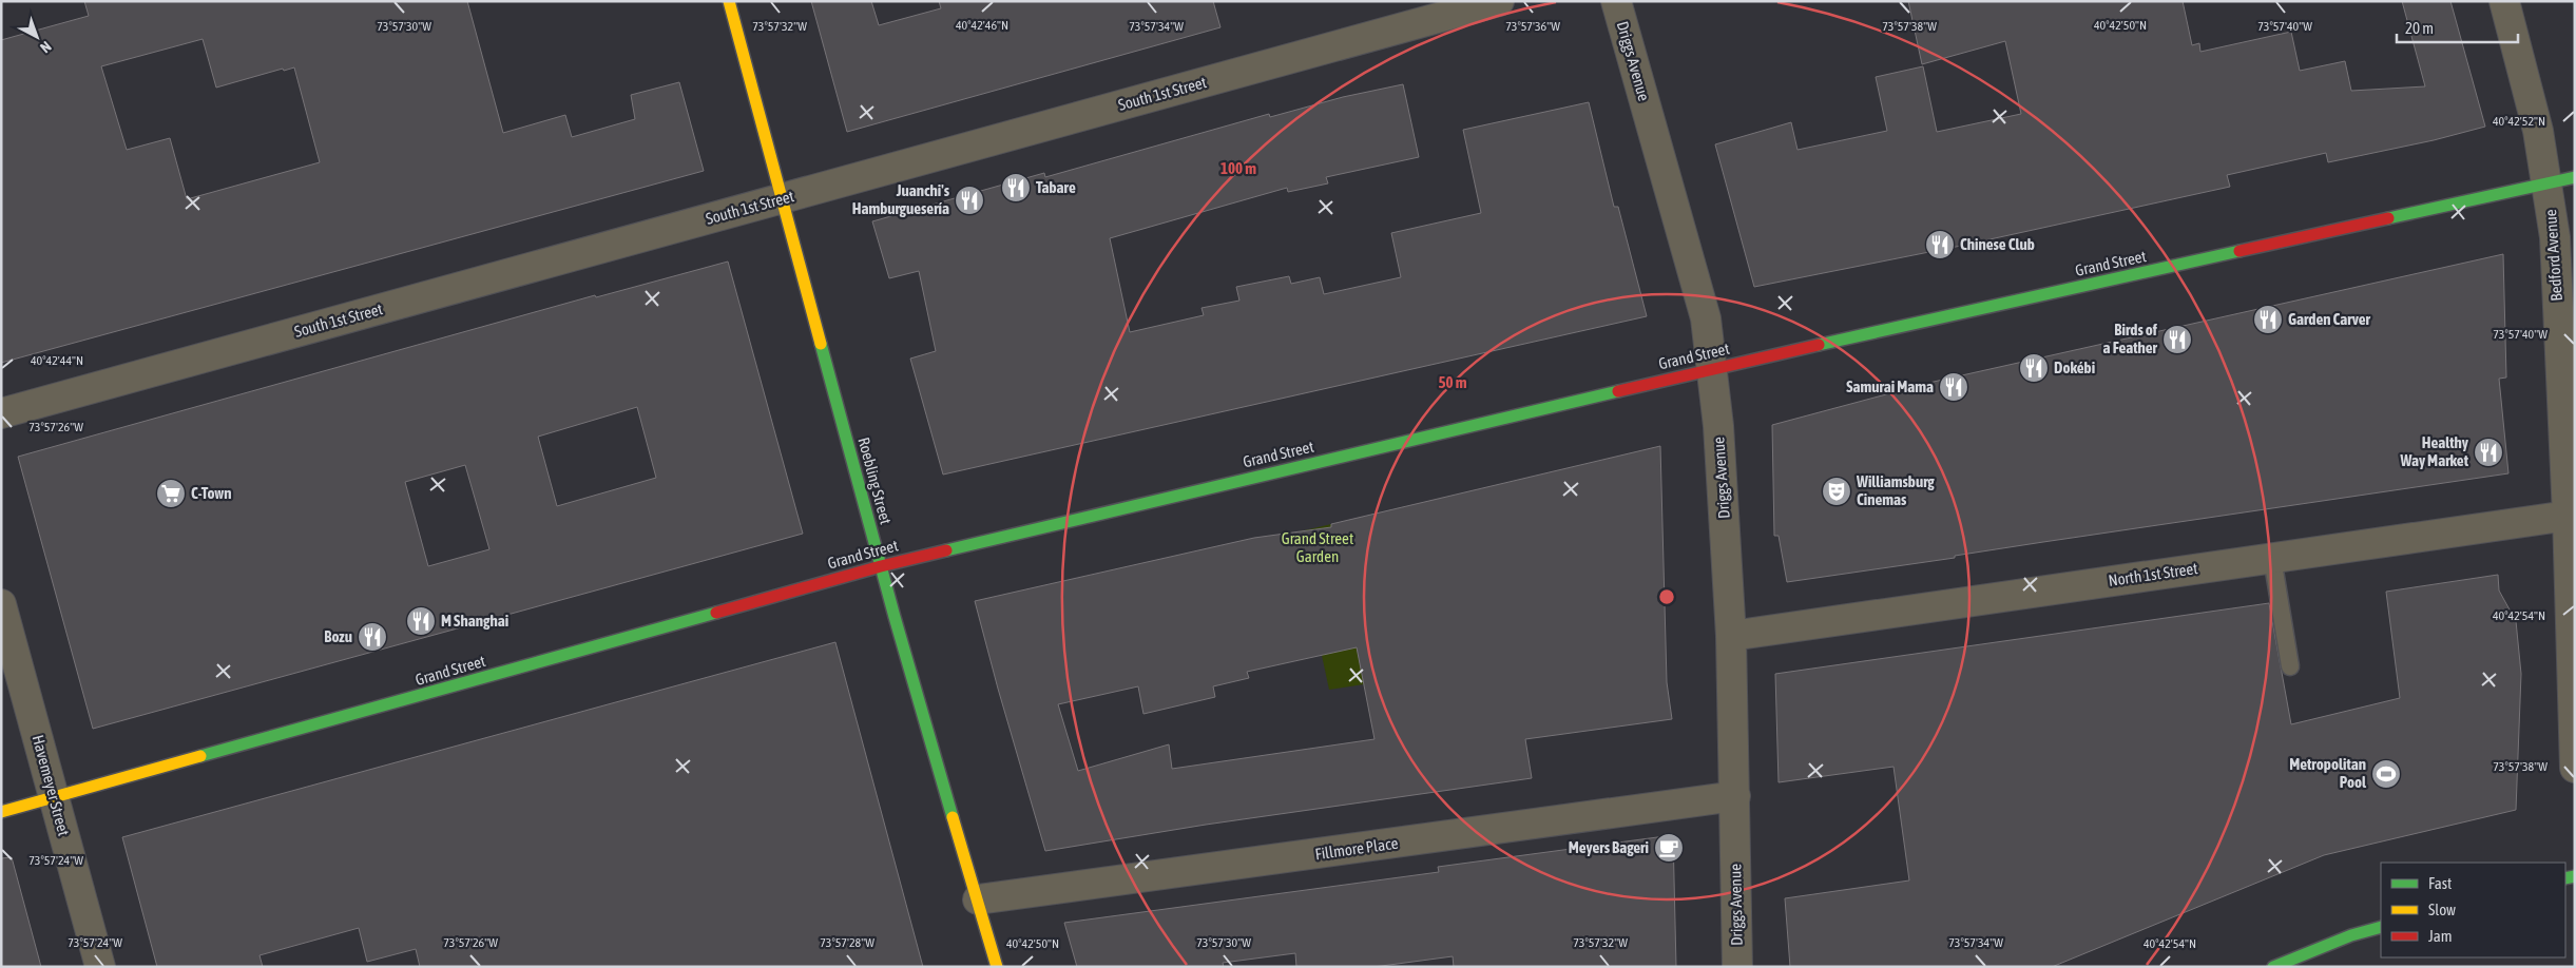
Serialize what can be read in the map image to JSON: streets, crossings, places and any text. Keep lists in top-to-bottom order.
{
  "streets": {
    "street": [
      "Driggs Avenue",
      "South 1st Street",
      "Bedford Avenue",
      "Grand Street",
      "Roebling Street",
      "North 1st Street",
      "Havemeyer Street",
      "Fillmore Place"
    ]
  },
  "crossings": [
    ["Driggs Avenue", "Grand Street"],
    ["Driggs Avenue", "North 1st Street"],
    ["Driggs Avenue", "Fillmore Place"],
    ["South 1st Street", "Roebling Street"],
    ["Bedford Avenue", "Grand Street"],
    ["Bedford Avenue", "North 1st Street"],
    ["Grand Street", "Roebling Street"],
    ["Grand Street", "Havemeyer Street"],
    ["Roebling Street", "Fillmore Place"]
  ],
  "parks": ["Grand Street Garden"],
  "places": {
    "restaurant": [
      "Tabare",
      "Juanchi's Hamburguesería",
      "Chinese Club",
      "Garden Carver",
      "Birds of a Feather",
      "Dokébi",
      "Samurai Mama",
      "Healthy Way Market",
      "M Shanghai",
      "Bozu"
    ],
    "theatre": ["Williamsburg Cinemas"],
    "supermarket": ["C-Town"],
    "sports": ["Metropolitan Pool"],
    "cafe": ["Meyers Bageri"]
  },
  "legend": ["Fast", "Slow", "Jam"],
  "scale_bar": "20 m",
  "north": "bottom right",
  "coordinates": [
    "40°42'46\"N",
    "40°42'50\"N",
    "73°57'32\"W",
    "73°57'34\"W",
    "73°57'38\"W",
    "73°57'40\"W",
    "73°57'30\"W",
    "73°57'36\"W",
    "40°42'52\"N",
    "40°42'44\"N",
    "73°57'26\"W",
    "40°42'54\"N",
    "73°57'24\"W",
    "73°57'28\"W"
  ],
  "rings": ["100 m", "50 m"]
}
